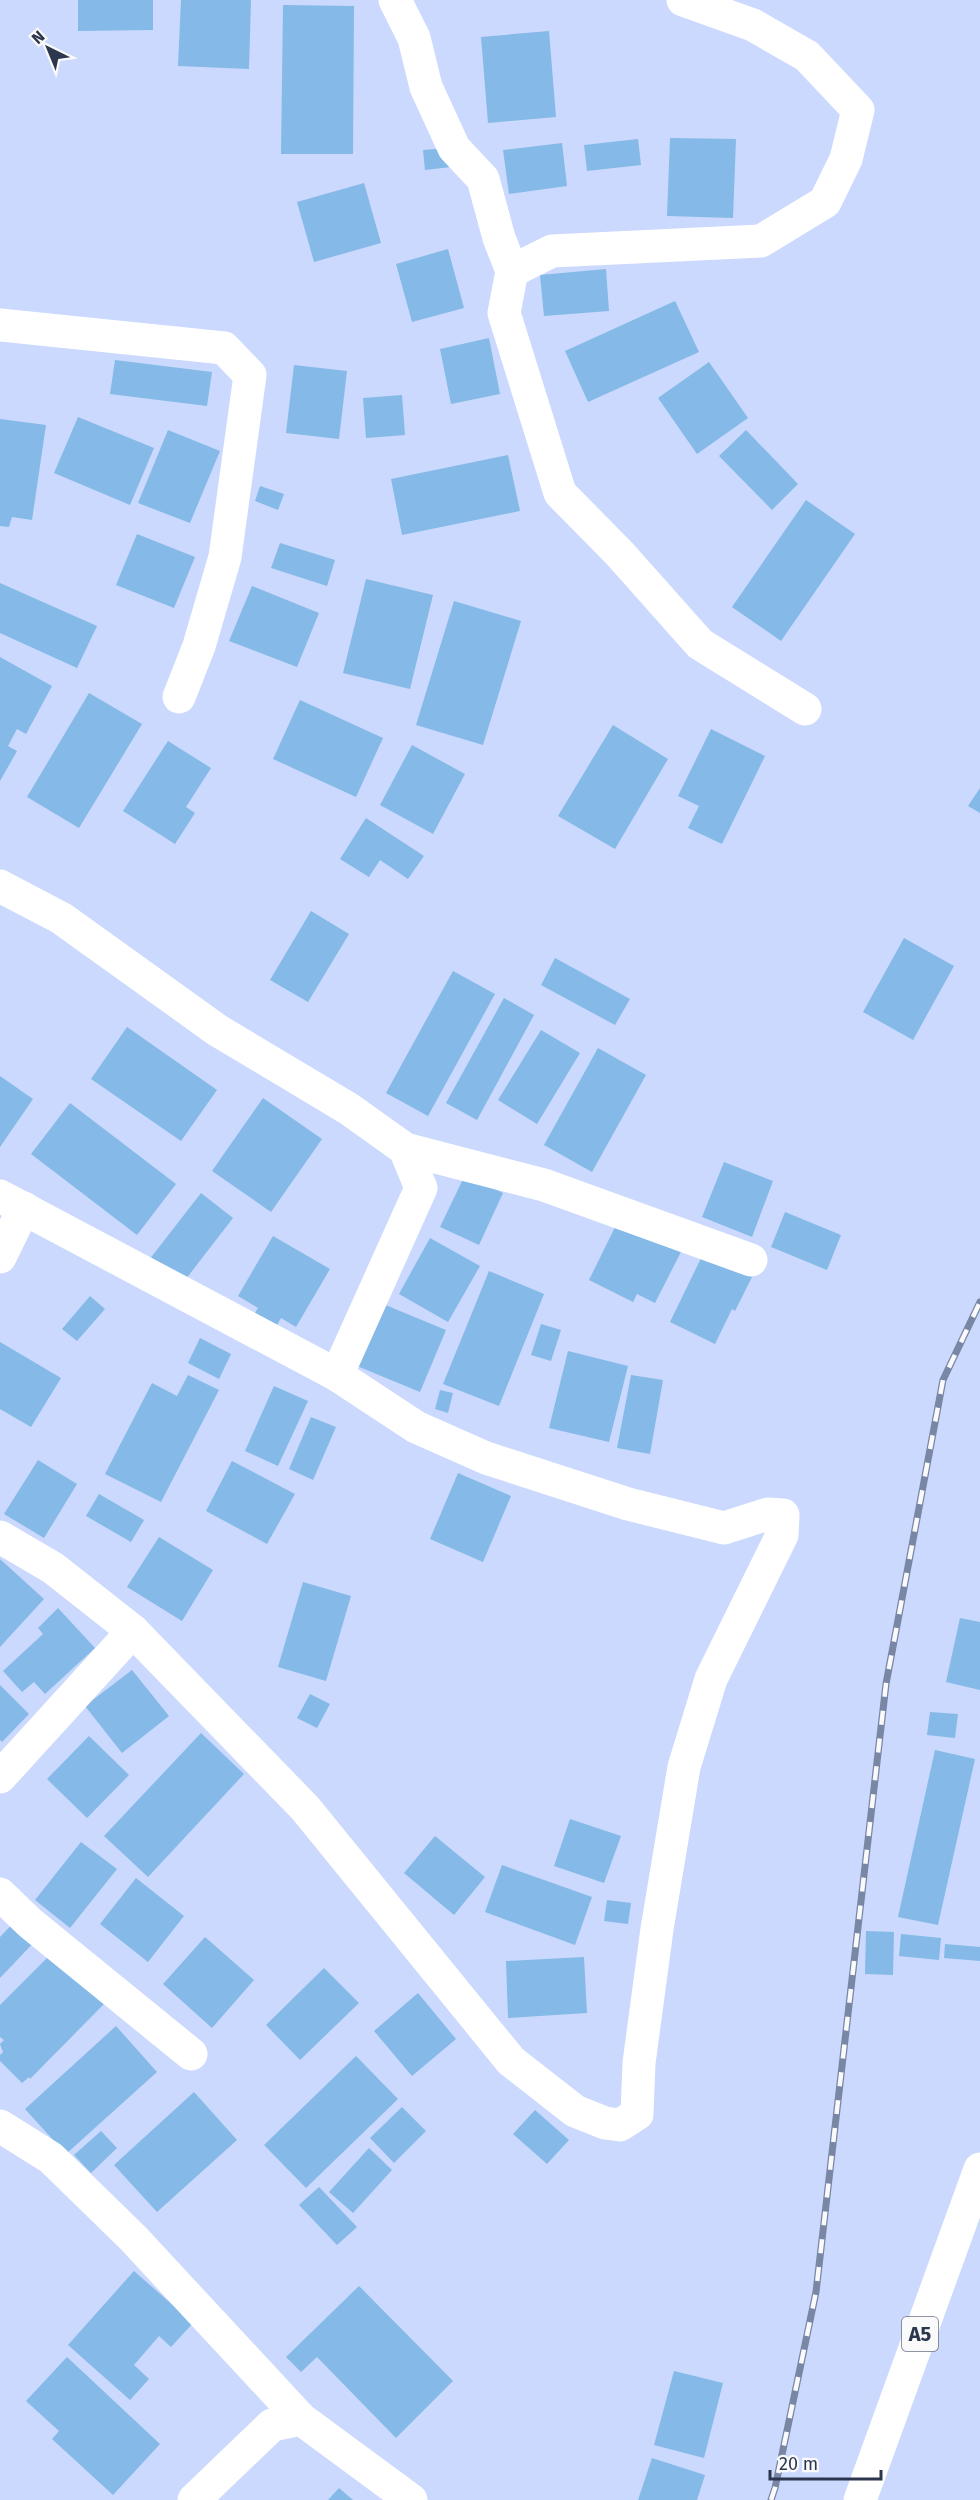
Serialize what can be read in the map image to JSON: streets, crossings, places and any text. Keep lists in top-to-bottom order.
{
  "streets": {
    "main road": ["A5"]
  },
  "scale_bar": "20 m",
  "north": "top left"
}
